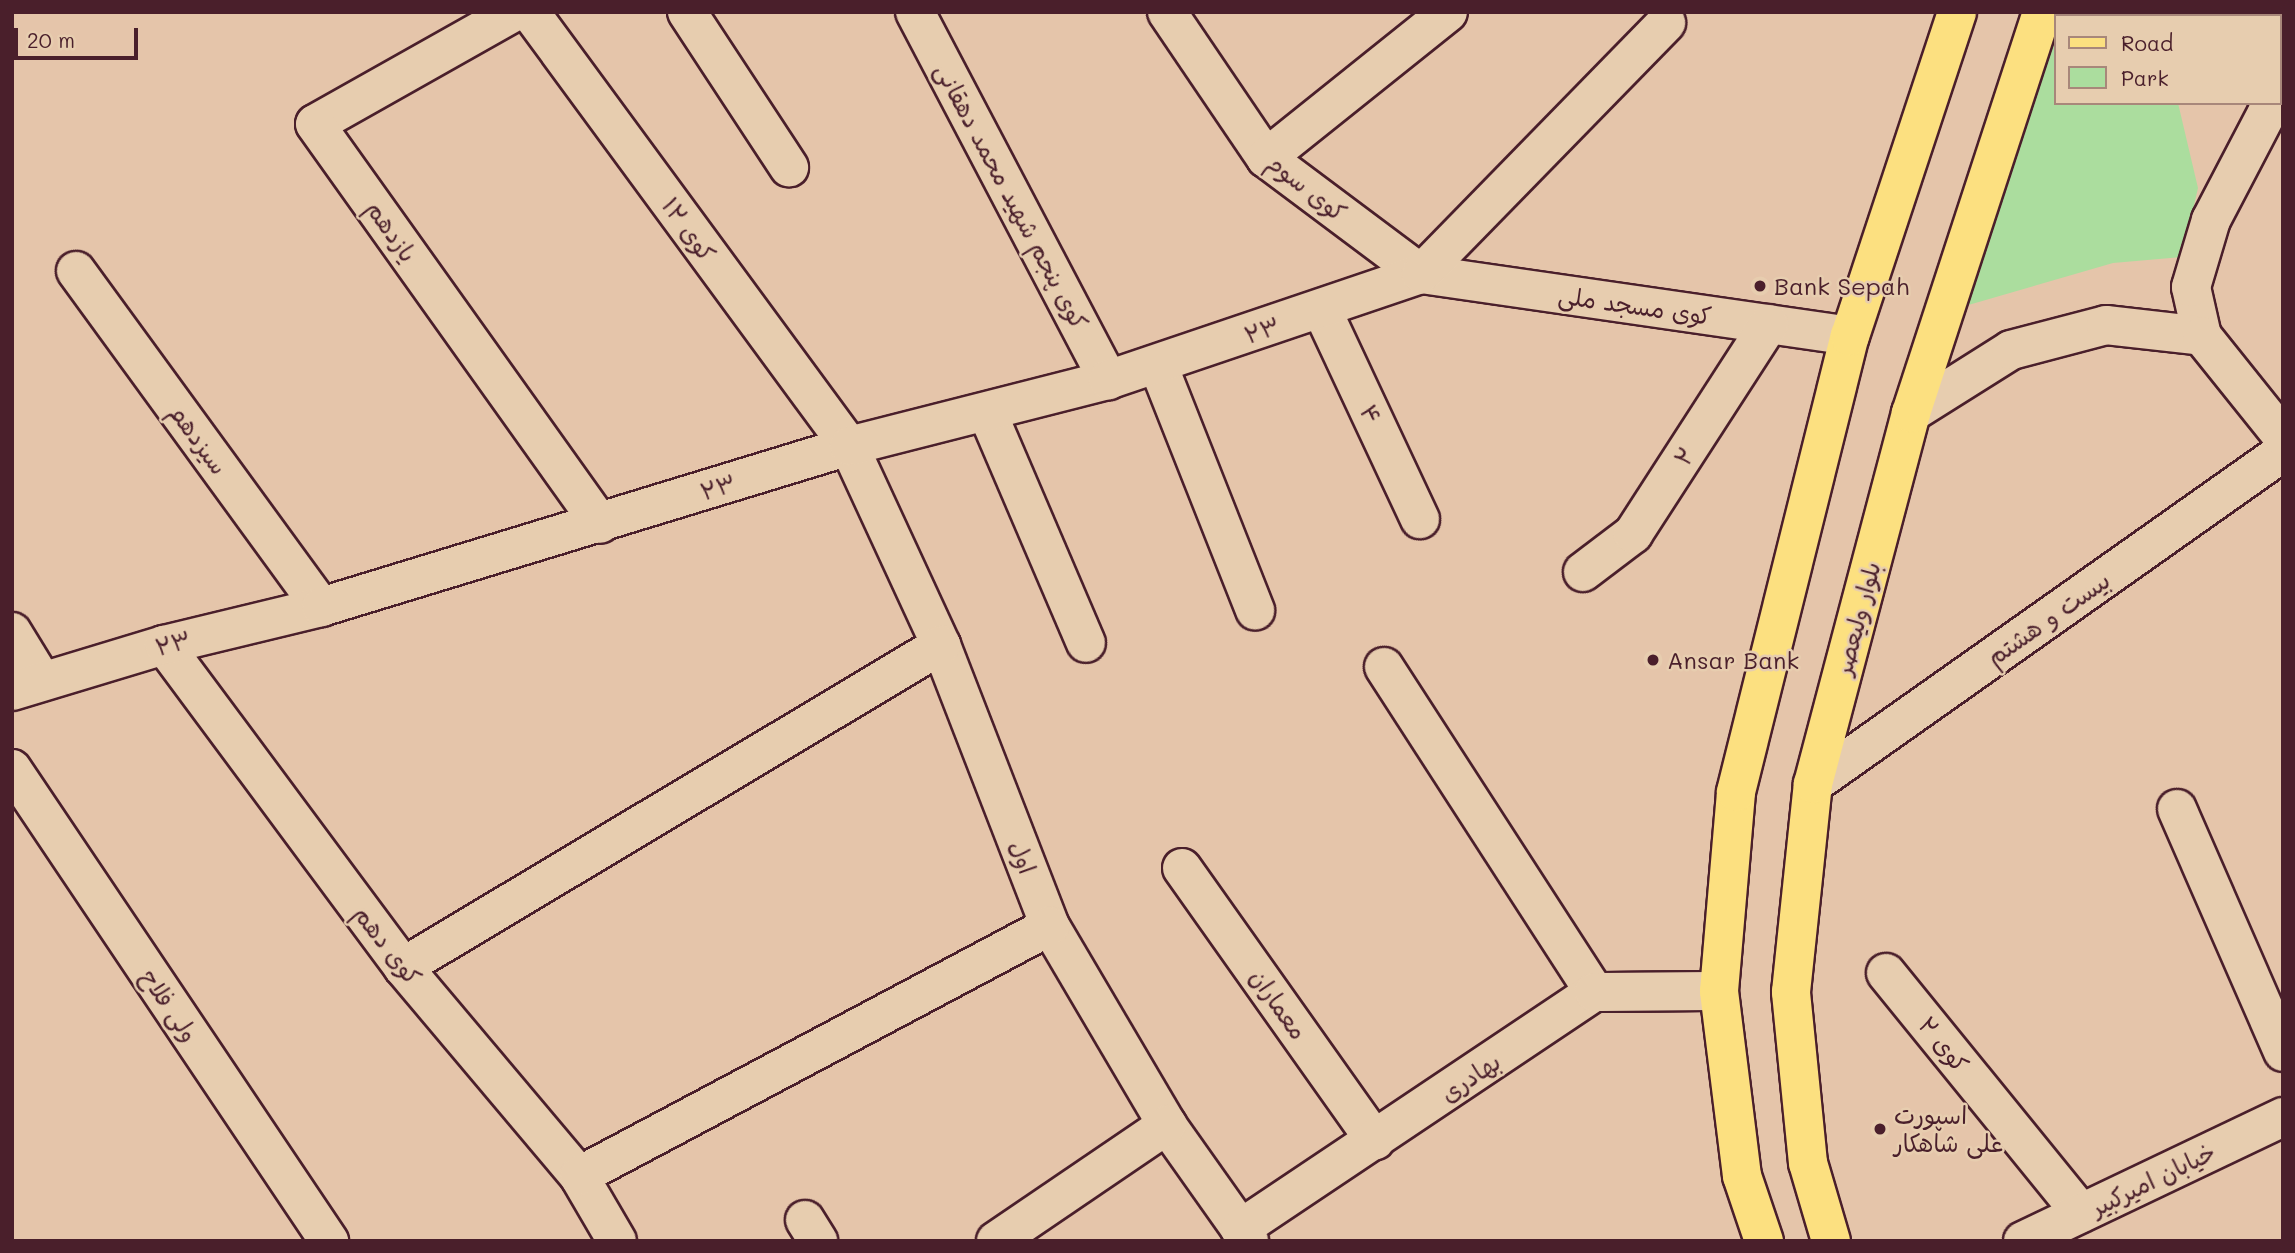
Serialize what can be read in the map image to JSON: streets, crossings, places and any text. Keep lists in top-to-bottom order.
{
  "streets": {
    "main road": ["بلوار ولیعصر"],
    "street": [
      "کوی سوم",
      "کوی پنجم شهید محمد دهقانی",
      "کوی ۱۲",
      "یازدهم",
      "کوی مسجد ملی",
      "۲۳",
      "۴",
      "سیزدهم",
      "۲",
      "بیست و هشتم",
      "اول",
      "کوی دهم",
      "معماران",
      "ولی فلاح",
      "کوی ۲",
      "بهادری",
      "خیابان امیرکبیر"
    ]
  },
  "crossings": [
    ["کوی سوم", "کوی مسجد ملی"],
    ["کوی سوم", "۲۳"],
    ["کوی پنجم شهید محمد دهقانی", "۲۳"],
    ["کوی ۱۲", "۲۳"],
    ["کوی ۱۲", "اول"],
    ["یازدهم", "۲۳"],
    ["کوی مسجد ملی", "۲۳"],
    ["کوی مسجد ملی", "۲"],
    ["۲۳", "۴"],
    ["۲۳", "سیزدهم"],
    ["۲۳", "اول"],
    ["۲۳", "کوی دهم"],
    ["بلوار ولیعصر", "بیست و هشتم"],
    ["اول", "بهادری"],
    ["معماران", "بهادری"],
    ["کوی ۲", "خیابان امیرکبیر"]
  ],
  "places": ["Bank Sepah", "Ansar Bank", "اسپورت علی شاهکار"],
  "legend": ["Road", "Park"],
  "scale_bar": "20 m"
}
